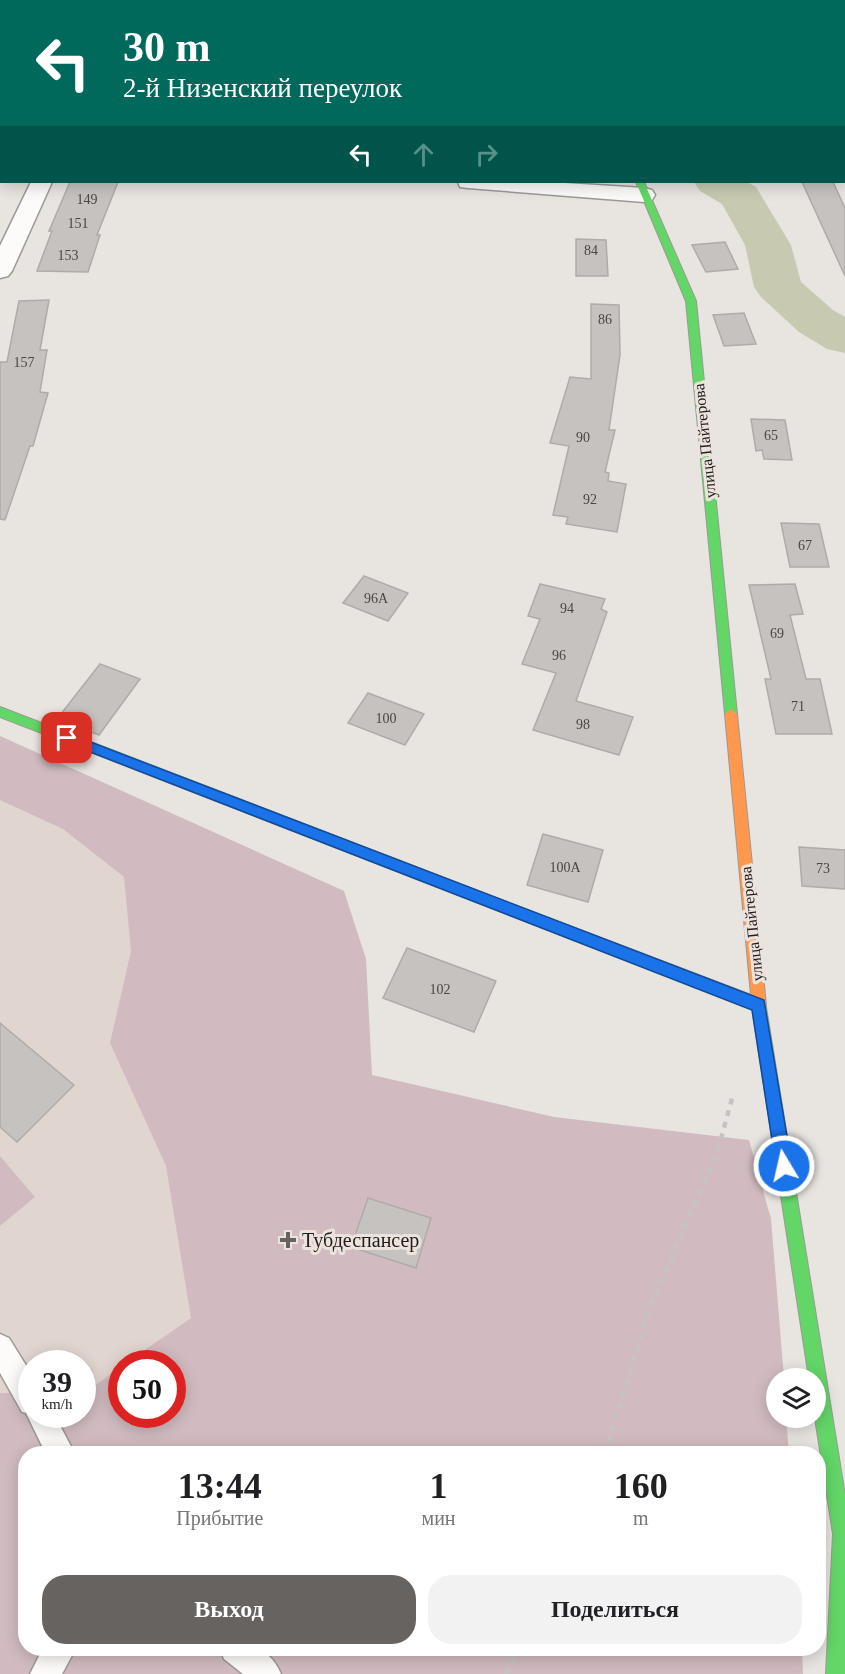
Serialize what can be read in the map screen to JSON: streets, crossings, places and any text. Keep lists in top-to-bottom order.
{
  "streets": {
    "main road": ["улица Пайтерова"]
  },
  "places": {
    "health": ["Тубдеспансер"]
  },
  "house_numbers": [
    "149",
    "151",
    "84",
    "153",
    "86",
    "157",
    "65",
    "90",
    "92",
    "67",
    "96А",
    "94",
    "69",
    "96",
    "71",
    "100",
    "98",
    "100А",
    "73",
    "102"
  ],
  "page": {
    "turn": ["30 m", "2-й Низенский переулок"],
    "speed": "39 km/h",
    "limit": "50",
    "eta": [
      "13:44",
      "Прибытие",
      "1",
      "мин",
      "160",
      "m"
    ],
    "buttons": ["Выход", "Поделиться"]
  }
}
